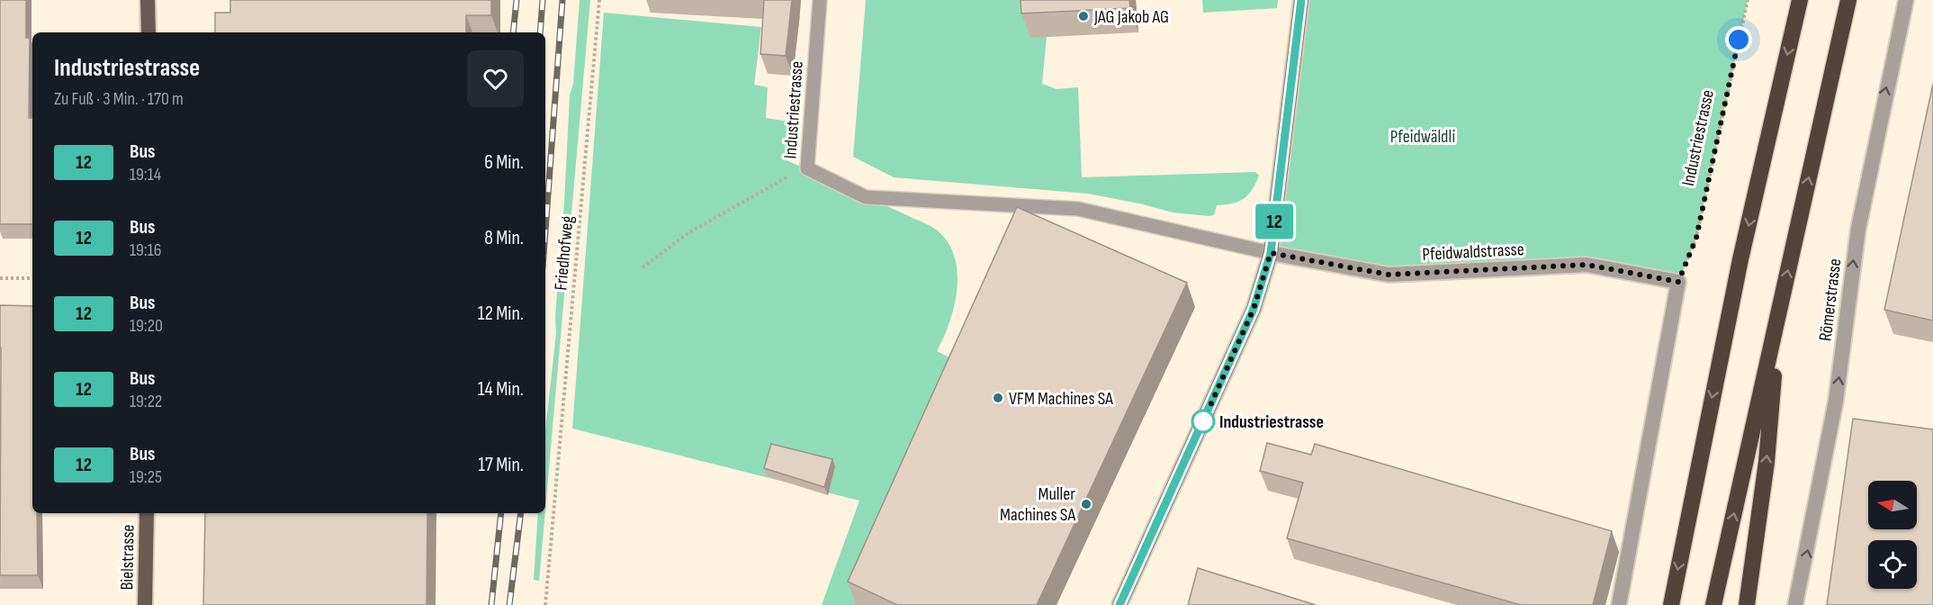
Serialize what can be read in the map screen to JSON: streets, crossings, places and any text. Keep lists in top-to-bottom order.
{
  "streets": {
    "main road": ["Bielstrasse"],
    "street": ["Pfeidwaldstrasse", "Römerstrasse"],
    "lane": ["Industriestrasse"],
    "path": ["Friedhofweg"]
  },
  "crossings": [
    ["Industriestrasse", "Pfeidwaldstrasse"]
  ],
  "one_way": ["Römerstrasse"],
  "parks": ["Pfeidwäldli"],
  "places": [
    "JAG Jakob AG",
    "VFM Machines SA",
    "Industriestrasse",
    "Muller Machines SA"
  ],
  "lines": ["bus line 12"],
  "north": "left",
  "page": {
    "on_map": "12",
    "heading": ["Industriestrasse", "Zu Fuß · 3 Min. · 170 m"],
    "list": [
      {
        "mark": "12",
        "name": "Bus",
        "note": "19:14",
        "value": "6 Min."
      },
      {
        "mark": "12",
        "name": "Bus",
        "note": "19:16",
        "value": "8 Min."
      },
      {
        "mark": "12",
        "name": "Bus",
        "note": "19:20",
        "value": "12 Min."
      },
      {
        "mark": "12",
        "name": "Bus",
        "note": "19:22",
        "value": "14 Min."
      },
      {
        "mark": "12",
        "name": "Bus",
        "note": "19:25",
        "value": "17 Min."
      }
    ]
  }
}
